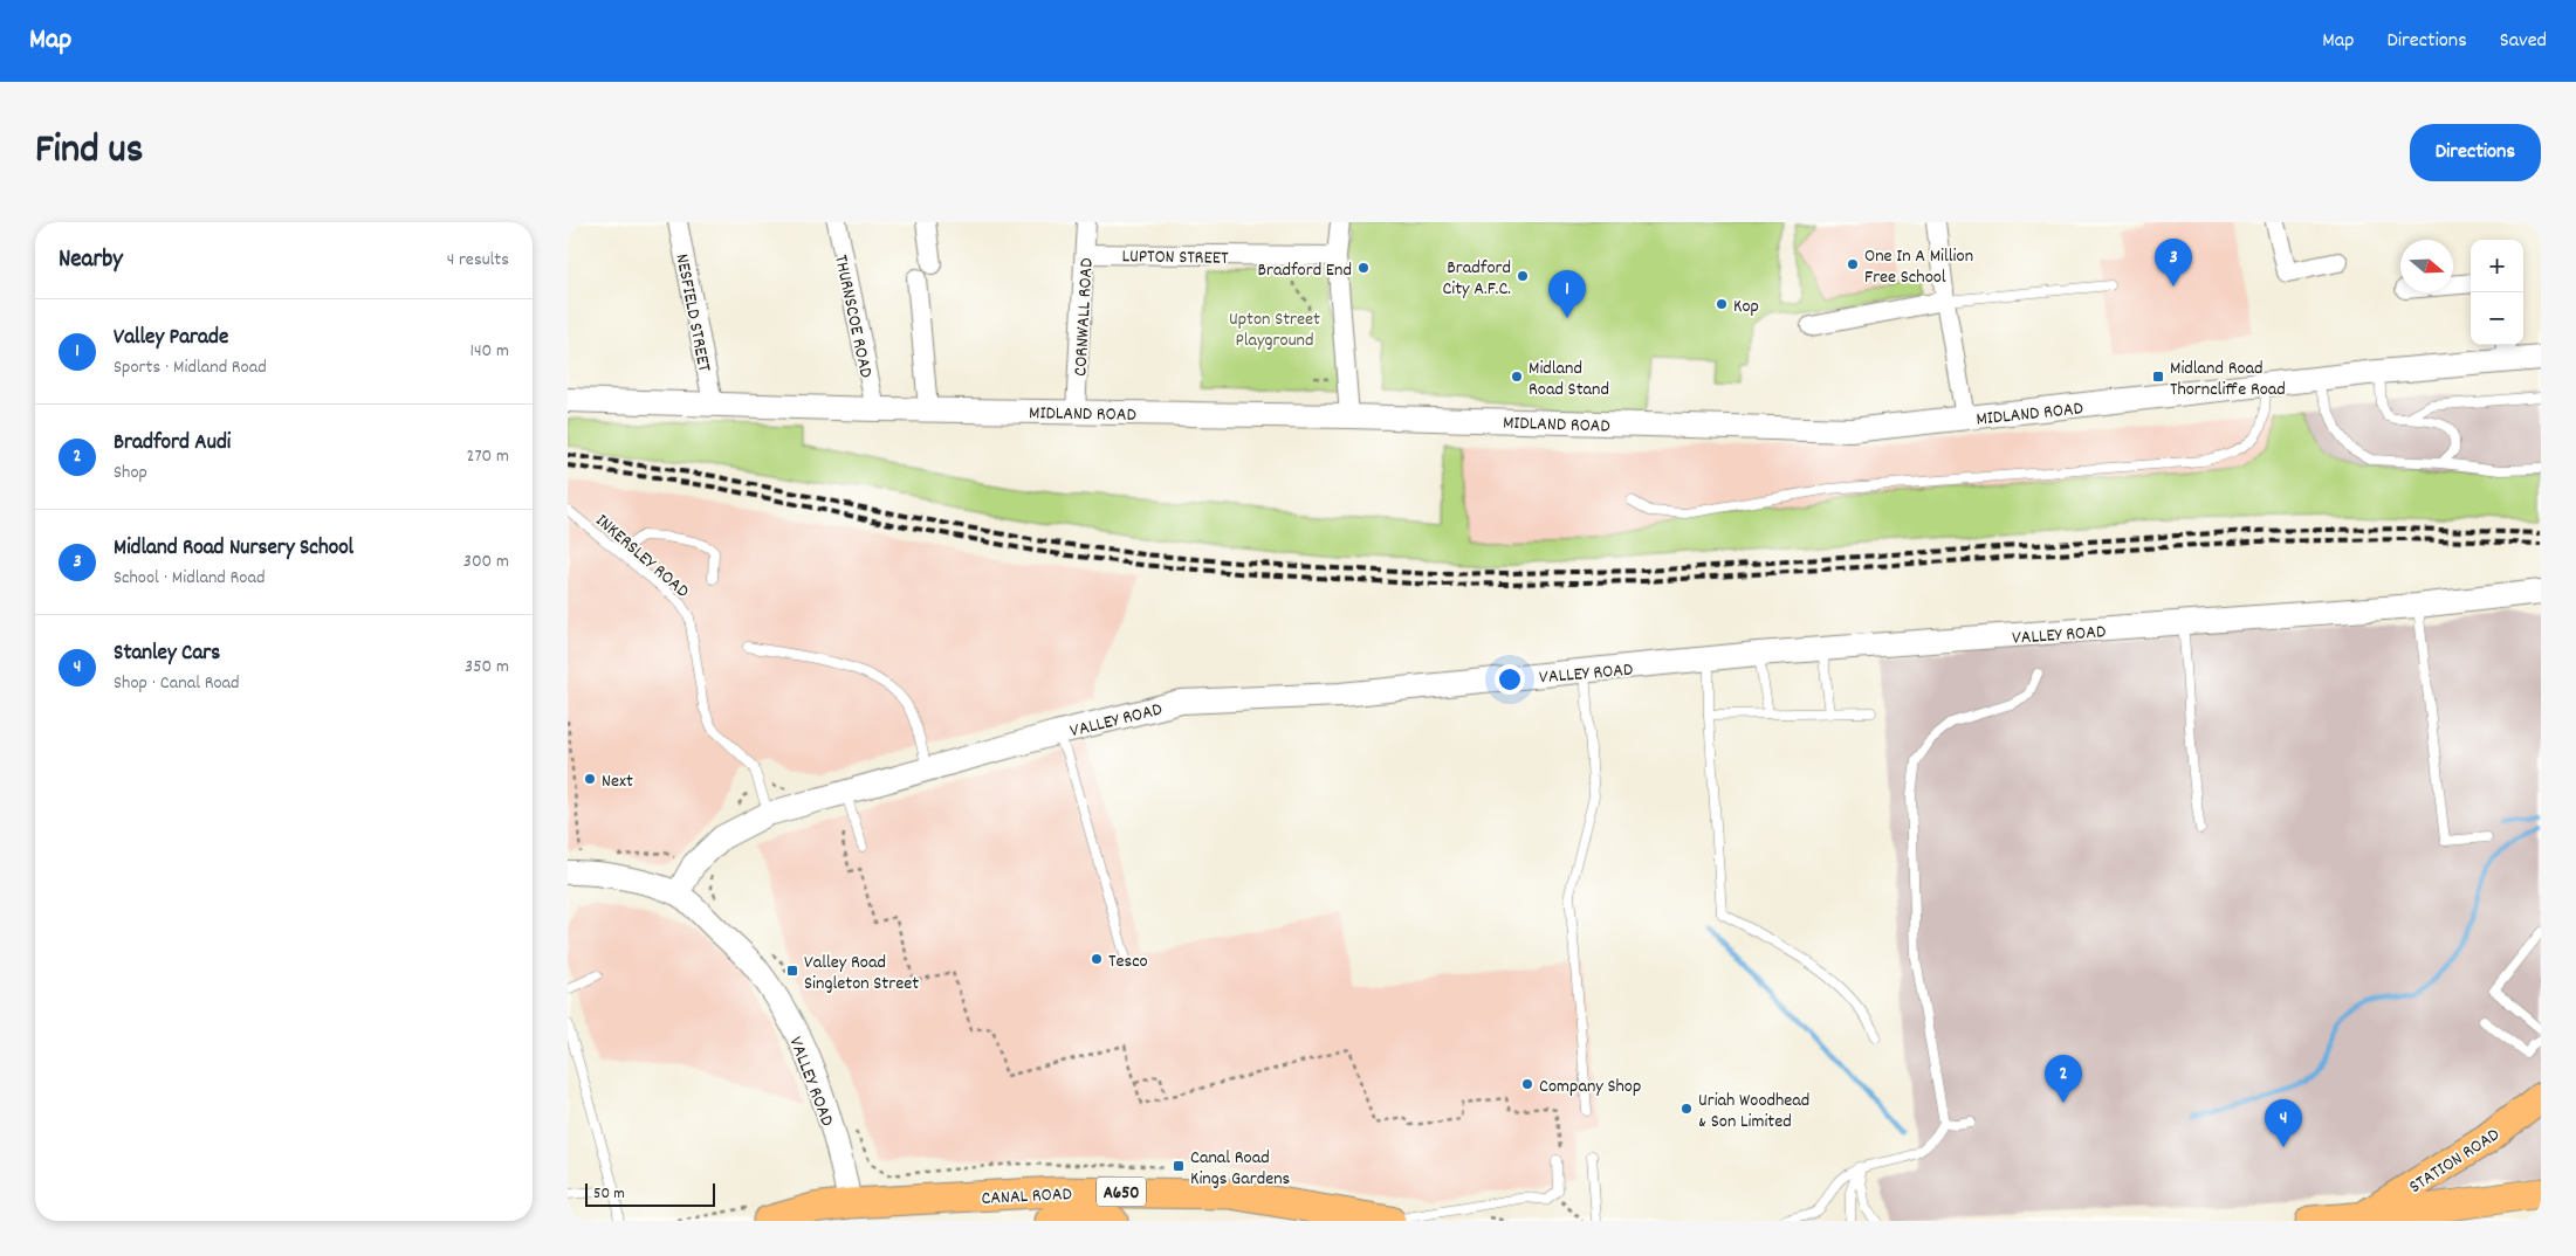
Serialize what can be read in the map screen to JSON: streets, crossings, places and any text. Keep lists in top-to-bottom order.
{
  "streets": {
    "main road": ["STATION ROAD", "A650", "CANAL ROAD"],
    "street": [
      "LUPTON STREET",
      "NESFIELD STREET",
      "THURNSCOE ROAD",
      "CORNWALL ROAD",
      "MIDLAND ROAD",
      "VALLEY ROAD"
    ],
    "lane": ["INKERSLEY ROAD"]
  },
  "crossings": [
    ["LUPTON STREET", "CORNWALL ROAD"],
    ["NESFIELD STREET", "MIDLAND ROAD"],
    ["THURNSCOE ROAD", "MIDLAND ROAD"],
    ["CORNWALL ROAD", "MIDLAND ROAD"],
    ["INKERSLEY ROAD", "VALLEY ROAD"],
    ["VALLEY ROAD", "CANAL ROAD"]
  ],
  "parks": ["Upton Street Playground"],
  "places": {
    "other": [
      "One In A Million Free School",
      "Bradford End",
      "Bradford City A.F.C.",
      "Kop",
      "Midland Road Stand",
      "Next",
      "Tesco",
      "Company Shop",
      "Uriah Woodhead & Son Limited"
    ],
    "transit": ["Midland Road Thorncliffe Road", "Valley Road Singleton Street", "Canal Road Kings Gardens"]
  },
  "scale_bar": "50 m",
  "north": "right",
  "page": {
    "header": "Map",
    "nav": ["Map", "Directions", "Saved"],
    "title": "Find us",
    "buttons": "Directions",
    "heading": ["Nearby", "4 results"],
    "pins": [
      "3",
      "1",
      "2",
      "4"
    ],
    "map_buttons": ["+", "−"],
    "list": [
      {
        "mark": "1",
        "name": "Valley Parade",
        "note": "Sports · Midland Road",
        "value": "140 m"
      },
      {
        "mark": "2",
        "name": "Bradford Audi",
        "note": "Shop",
        "value": "270 m"
      },
      {
        "mark": "3",
        "name": "Midland Road Nursery School",
        "note": "School · Midland Road",
        "value": "300 m"
      },
      {
        "mark": "4",
        "name": "Stanley Cars",
        "note": "Shop · Canal Road",
        "value": "350 m"
      }
    ],
    "scale": "50 m"
  }
}
